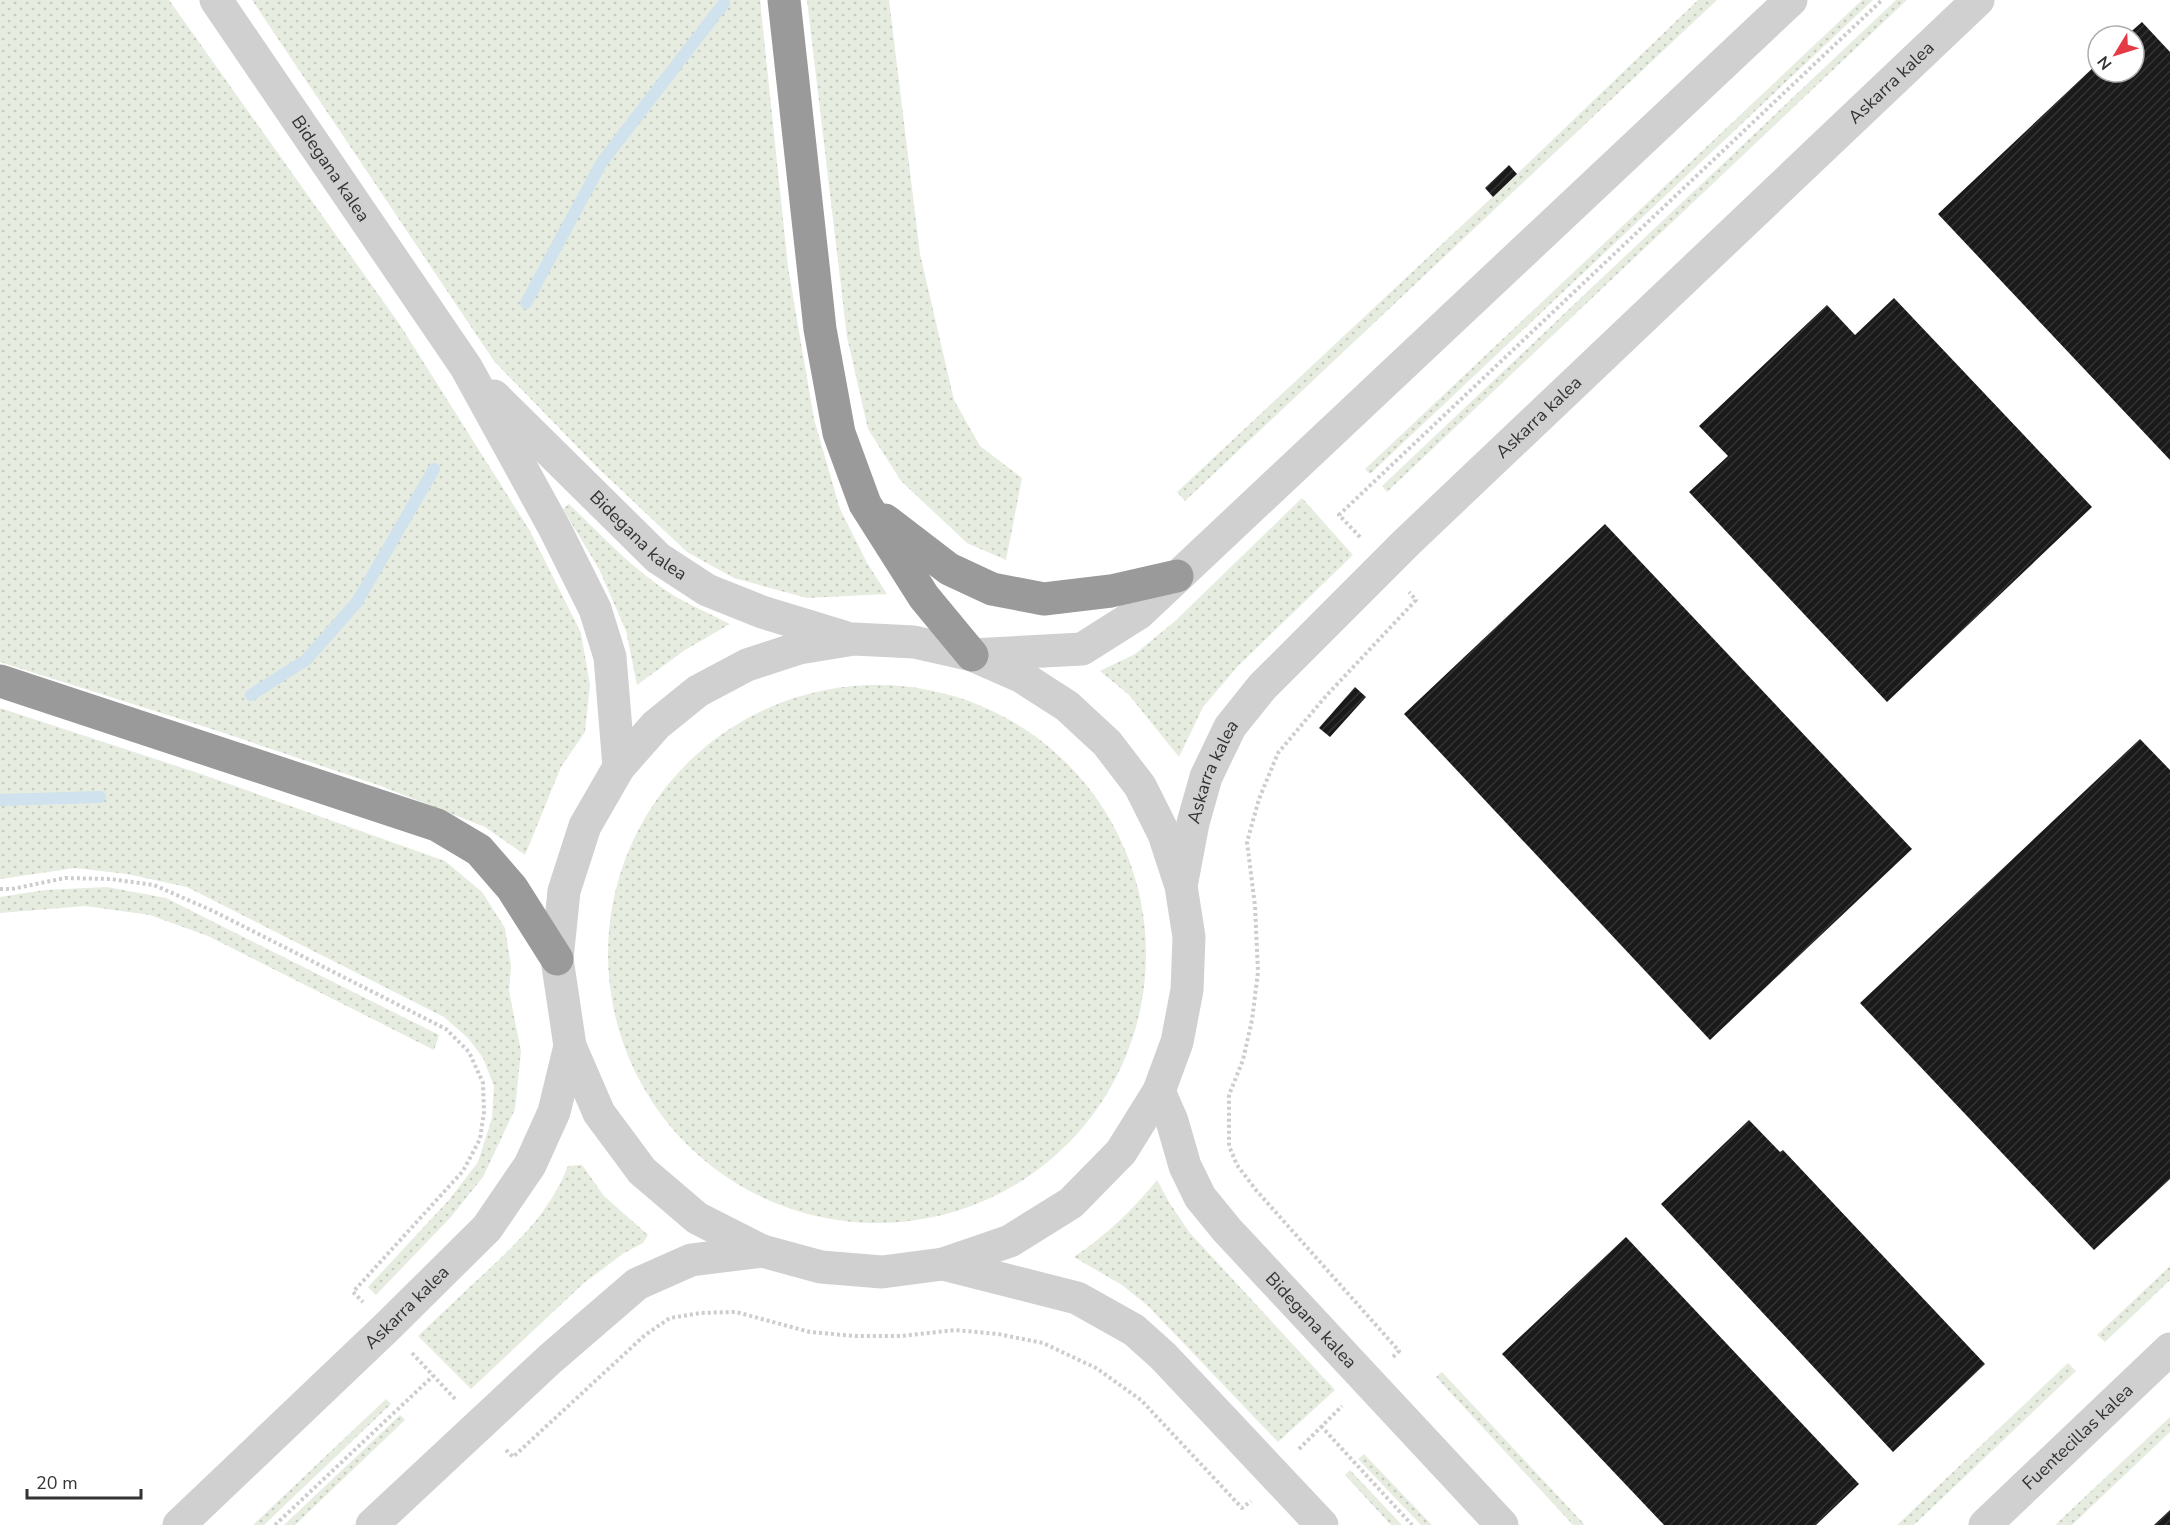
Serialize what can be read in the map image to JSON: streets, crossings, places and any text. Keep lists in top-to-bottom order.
{
  "streets": {
    "street": ["Askarra kalea", "Bidegana kalea", "Fuentecillas kalea"]
  },
  "scale_bar": "20 m",
  "north": "bottom left"
}
